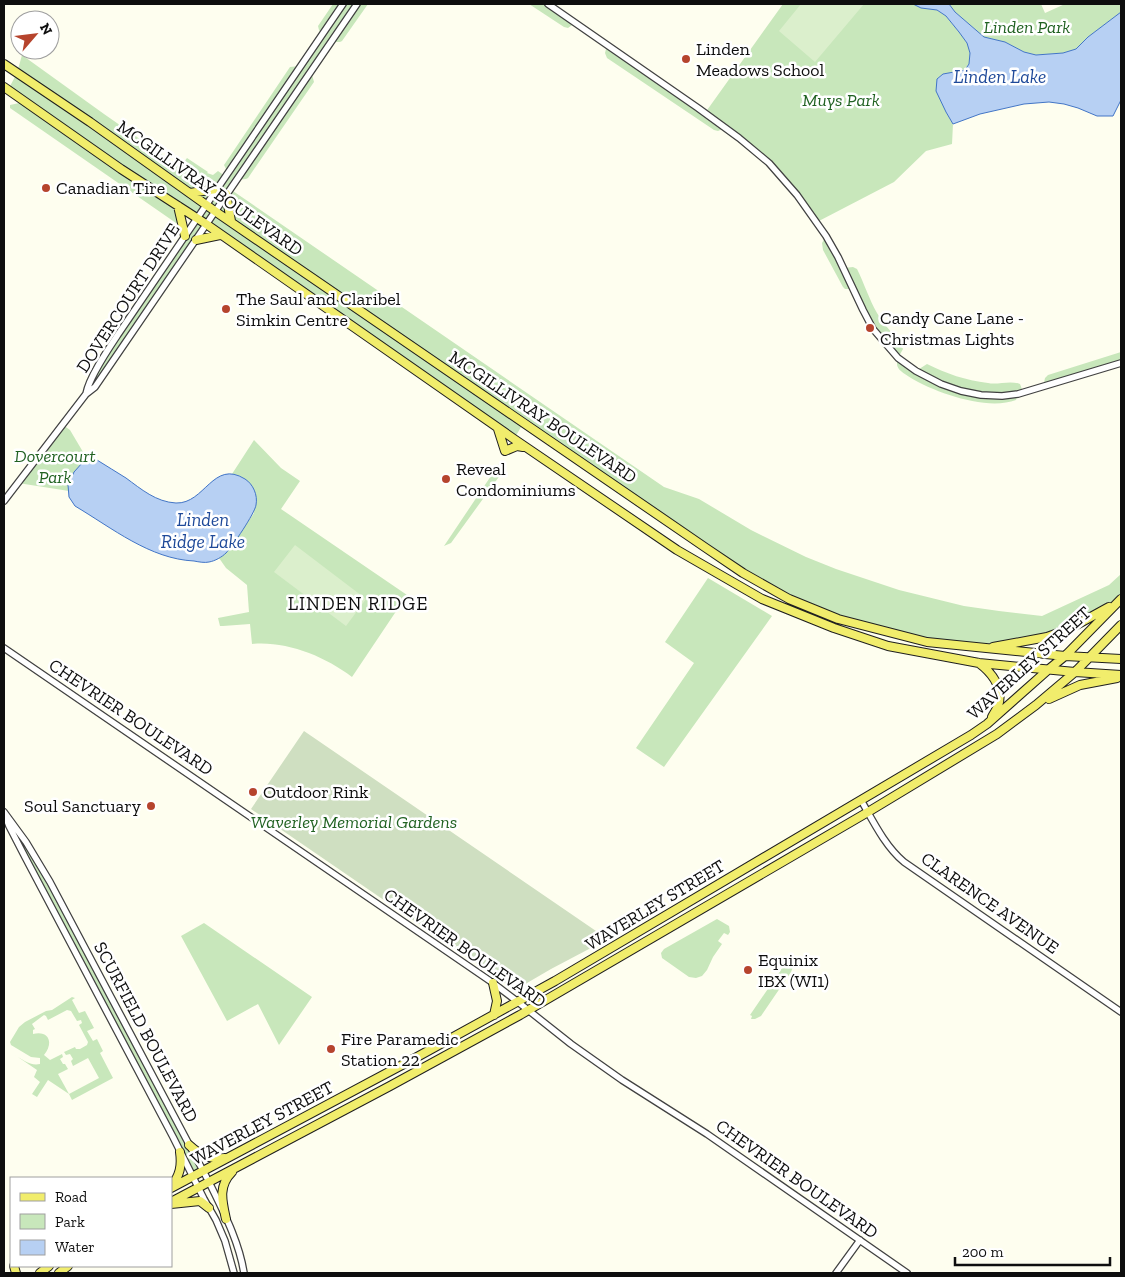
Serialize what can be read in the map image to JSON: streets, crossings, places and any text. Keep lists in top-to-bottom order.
{
  "streets": {
    "main road": ["MCGILLIVRAY BOULEVARD", "WAVERLEY STREET"],
    "street": [
      "DOVERCOURT DRIVE",
      "CHEVRIER BOULEVARD",
      "CLARENCE AVENUE",
      "SCURFIELD BOULEVARD"
    ]
  },
  "crossings": [
    ["MCGILLIVRAY BOULEVARD", "DOVERCOURT DRIVE"],
    ["MCGILLIVRAY BOULEVARD", "WAVERLEY STREET"],
    ["WAVERLEY STREET", "CHEVRIER BOULEVARD"],
    ["WAVERLEY STREET", "CLARENCE AVENUE"],
    ["WAVERLEY STREET", "SCURFIELD BOULEVARD"]
  ],
  "districts": ["LINDEN RIDGE"],
  "water": ["Linden Lake", "Linden Ridge Lake"],
  "parks": [
    "Linden Park",
    "Muys Park",
    "Dovercourt Park",
    "Waverley Memorial Gardens"
  ],
  "places": [
    "Linden Meadows School",
    "Canadian Tire",
    "The Saul and Claribel Simkin Centre",
    "Candy Cane Lane - Christmas Lights",
    "Reveal Condominiums",
    "Outdoor Rink",
    "Soul Sanctuary",
    "Equinix IBX (WI1)",
    "Fire Paramedic Station 22"
  ],
  "legend": ["Road", "Park", "Water"],
  "scale_bar": "200 m",
  "north": "top right"
}
